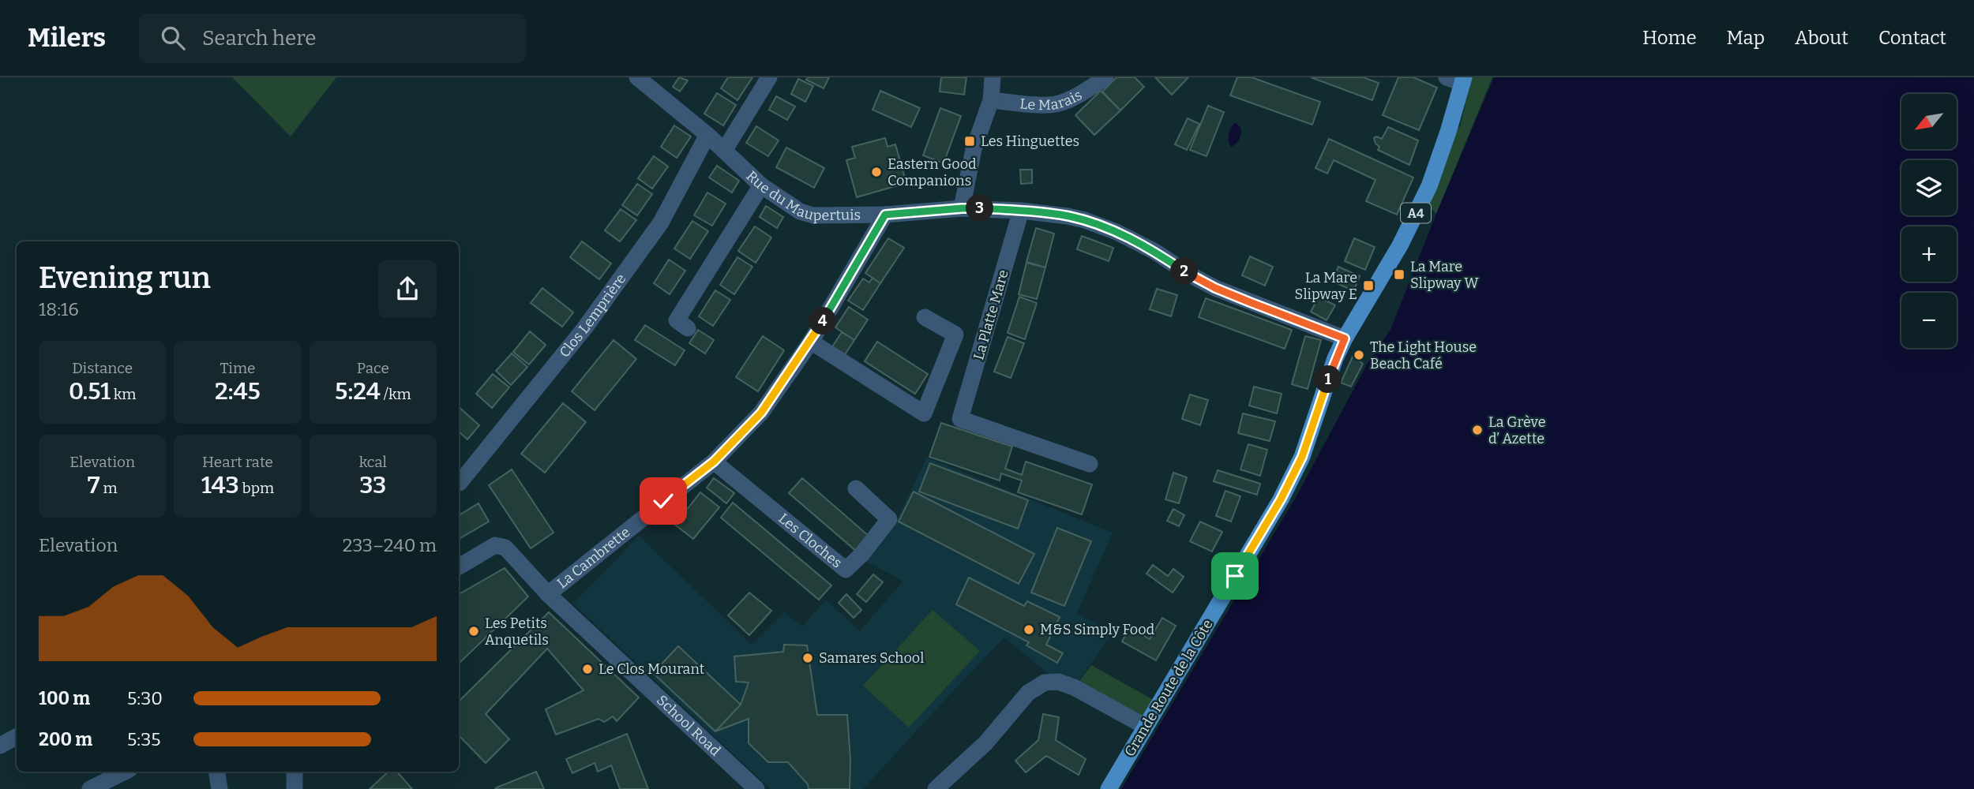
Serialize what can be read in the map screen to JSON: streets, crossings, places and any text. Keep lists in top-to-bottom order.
{
  "streets": {
    "main road": ["A4", "Grande Route de la Côte"],
    "street": [
      "Le Marais",
      "Rue du Maupertuis",
      "Clos Lemprière",
      "La Platte Mare",
      "Les Cloches",
      "La Cambrette",
      "School Road"
    ]
  },
  "crossings": [
    ["Rue du Maupertuis", "Clos Lemprière"],
    ["Rue du Maupertuis", "La Platte Mare"],
    ["Rue du Maupertuis", "La Cambrette"],
    ["Rue du Maupertuis", "Grande Route de la Côte"],
    ["Les Cloches", "La Cambrette"],
    ["La Cambrette", "School Road"]
  ],
  "places": {
    "transit": ["Les Hinguettes", "La Mare Slipway W", "La Mare Slipway E"],
    "other": [
      "Eastern Good Companions",
      "The Light House Beach Café",
      "La Grève d’ Azette",
      "M&S Simply Food",
      "Les Petits Anquetils",
      "Samares School",
      "Le Clos Mourant"
    ]
  },
  "north": "bottom left",
  "page": {
    "header": "Milers",
    "search": "Search here",
    "nav": [
      "Home",
      "Map",
      "About",
      "Contact"
    ],
    "map_buttons": ["+", "−"],
    "pins": [
      "3",
      "2",
      "4",
      "1"
    ],
    "heading": ["Evening run", "18:16"],
    "stats": [
      ["Distance", "0.51 km"],
      ["Time", "2:45"],
      ["Pace", "5:24 /km"],
      ["Elevation", "7 m"],
      ["Heart rate", "143 bpm"],
      ["kcal", "33"]
    ],
    "chart": ["Elevation", "233–240 m"],
    "list": [
      {
        "name": "100 m",
        "note": "5:30"
      },
      {
        "name": "200 m",
        "note": "5:35"
      }
    ]
  }
}
